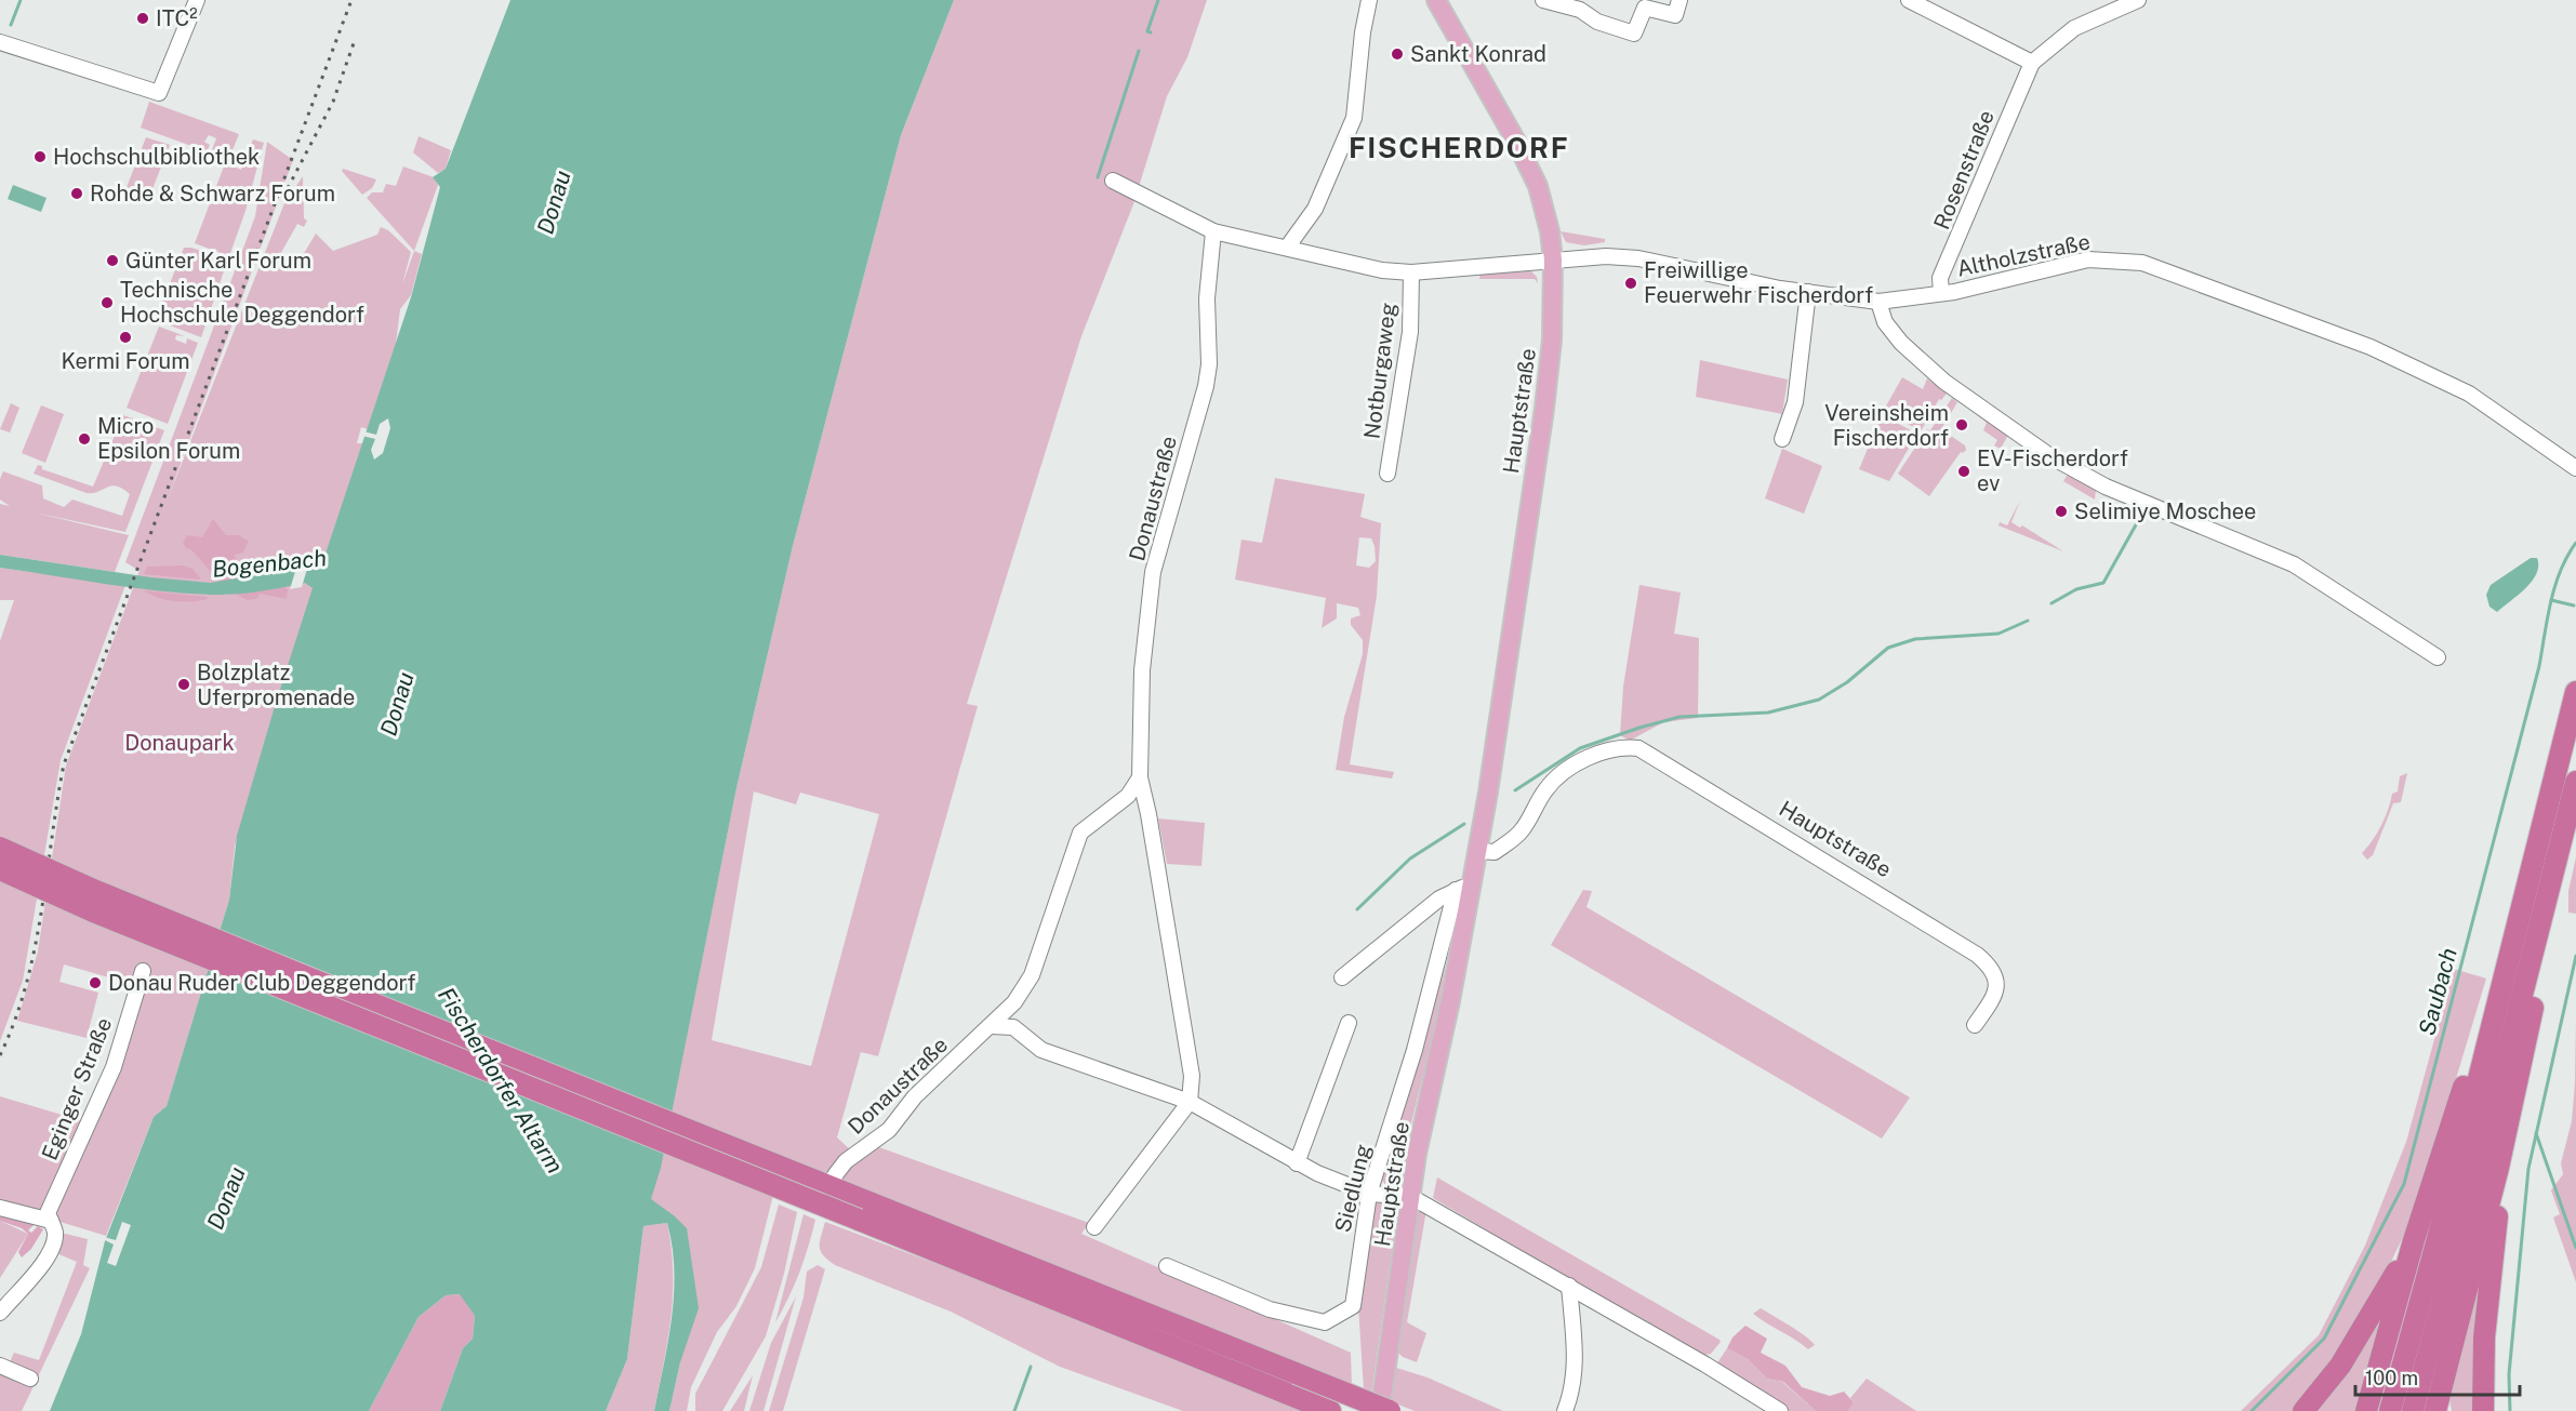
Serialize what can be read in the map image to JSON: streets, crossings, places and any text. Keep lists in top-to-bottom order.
{
  "streets": {
    "main road": ["Hauptstraße"],
    "street": [
      "Rosenstraße",
      "Altholzstraße",
      "Notburgaweg",
      "Donaustraße",
      "Eginger Straße",
      "Siedlung"
    ]
  },
  "crossings": [
    ["Rosenstraße", "Altholzstraße"],
    ["Altholzstraße", "Hauptstraße"],
    ["Hauptstraße", "Siedlung"],
    ["Donaustraße", "Siedlung"]
  ],
  "districts": ["FISCHERDORF"],
  "water": [
    "Donau",
    "Bogenbach",
    "Saubach",
    "Fischerdorfer Altarm"
  ],
  "parks": ["Donaupark"],
  "places": [
    "ITC²",
    "Sankt Konrad",
    "Hochschulbibliothek",
    "Rohde & Schwarz Forum",
    "Günter Karl Forum",
    "Freiwillige Feuerwehr Fischerdorf",
    "Technische Hochschule Deggendorf",
    "Kermi Forum",
    "Vereinsheim Fischerdorf",
    "Micro Epsilon Forum",
    "EV-Fischerdorf ev",
    "Selimiye Moschee",
    "Bolzplatz Uferpromenade",
    "Donau Ruder Club Deggendorf"
  ],
  "scale_bar": "100 m"
}
